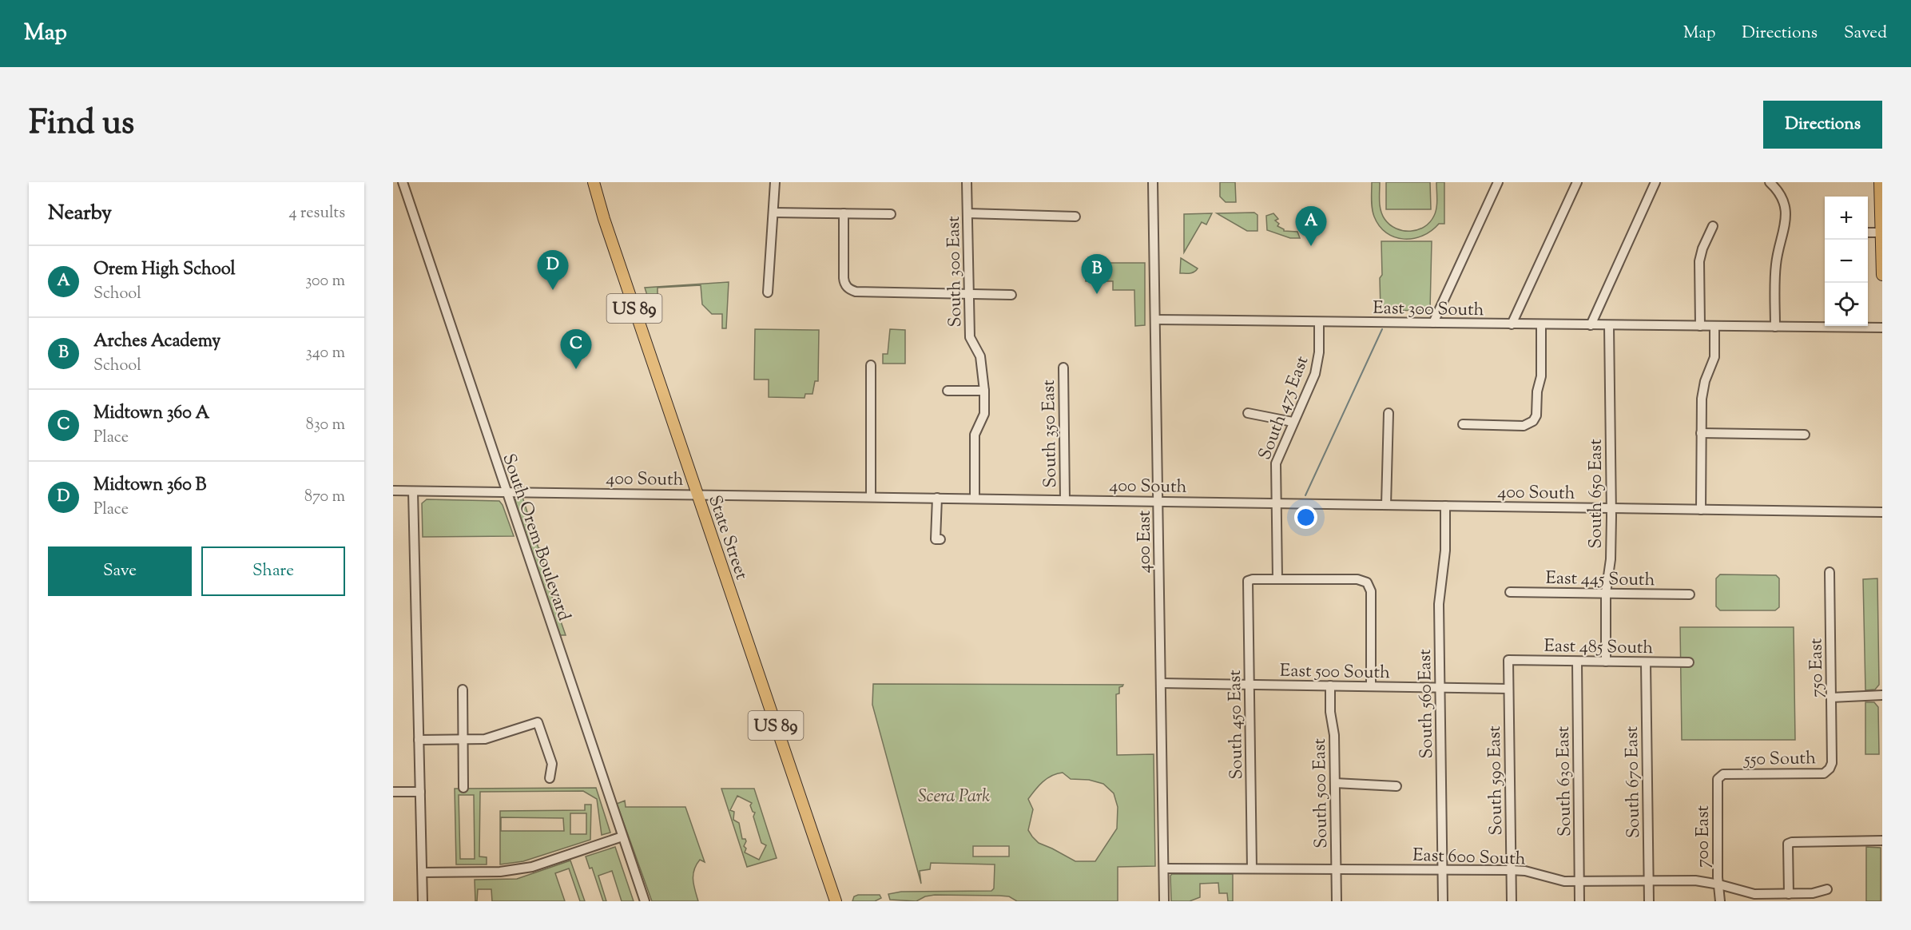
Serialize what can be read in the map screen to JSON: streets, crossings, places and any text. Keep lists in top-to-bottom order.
{
  "streets": {
    "main road": ["US 89", "State Street"],
    "street": [
      "South 300 East",
      "East 300 South",
      "South 475 East",
      "South 350 East",
      "400 South",
      "South 650 East",
      "South Orem Boulevard",
      "400 East",
      "East 445 South",
      "East 485 South",
      "750 East",
      "East 500 South",
      "South 560 East",
      "South 450 East",
      "550 South",
      "South 590 East",
      "South 630 East",
      "South 670 East",
      "South 500 East",
      "700 East",
      "East 600 South"
    ]
  },
  "crossings": [
    ["South 300 East", "400 South"],
    ["East 300 South", "South 475 East"],
    ["East 300 South", "South 650 East"],
    ["East 300 South", "400 East"],
    ["South 475 East", "400 South"],
    ["South 475 East", "South 450 East"],
    ["South 350 East", "400 South"],
    ["400 South", "South 650 East"],
    ["400 South", "South Orem Boulevard"],
    ["400 South", "State Street"],
    ["400 South", "400 East"],
    ["400 South", "South 560 East"],
    ["South 650 East", "East 445 South"],
    ["South 650 East", "East 485 South"],
    ["400 East", "East 500 South"],
    ["400 East", "East 600 South"],
    ["East 485 South", "South 590 East"],
    ["East 485 South", "South 630 East"],
    ["East 485 South", "South 670 East"],
    ["750 East", "550 South"],
    ["East 500 South", "South 560 East"],
    ["East 500 South", "South 450 East"],
    ["East 500 South", "South 590 East"],
    ["East 500 South", "South 500 East"],
    ["South 560 East", "East 600 South"],
    ["South 450 East", "East 600 South"],
    ["550 South", "700 East"],
    ["South 590 East", "East 600 South"],
    ["South 630 East", "East 600 South"],
    ["South 670 East", "East 600 South"],
    ["South 500 East", "East 600 South"],
    ["700 East", "East 600 South"]
  ],
  "parks": ["Scera Park"],
  "page": {
    "header": "Map",
    "nav": ["Map", "Directions", "Saved"],
    "title": "Find us",
    "buttons": [
      "Directions",
      ["Save", "Share"]
    ],
    "heading": ["Nearby", "4 results"],
    "map_buttons": ["+", "−"],
    "pins": [
      "A",
      "D",
      "B",
      "C"
    ],
    "list": [
      {
        "mark": "A",
        "name": "Orem High School",
        "note": "School",
        "value": "300 m"
      },
      {
        "mark": "B",
        "name": "Arches Academy",
        "note": "School",
        "value": "340 m"
      },
      {
        "mark": "C",
        "name": "Midtown 360 A",
        "note": "Place",
        "value": "830 m"
      },
      {
        "mark": "D",
        "name": "Midtown 360 B",
        "note": "Place",
        "value": "870 m"
      }
    ]
  }
}
